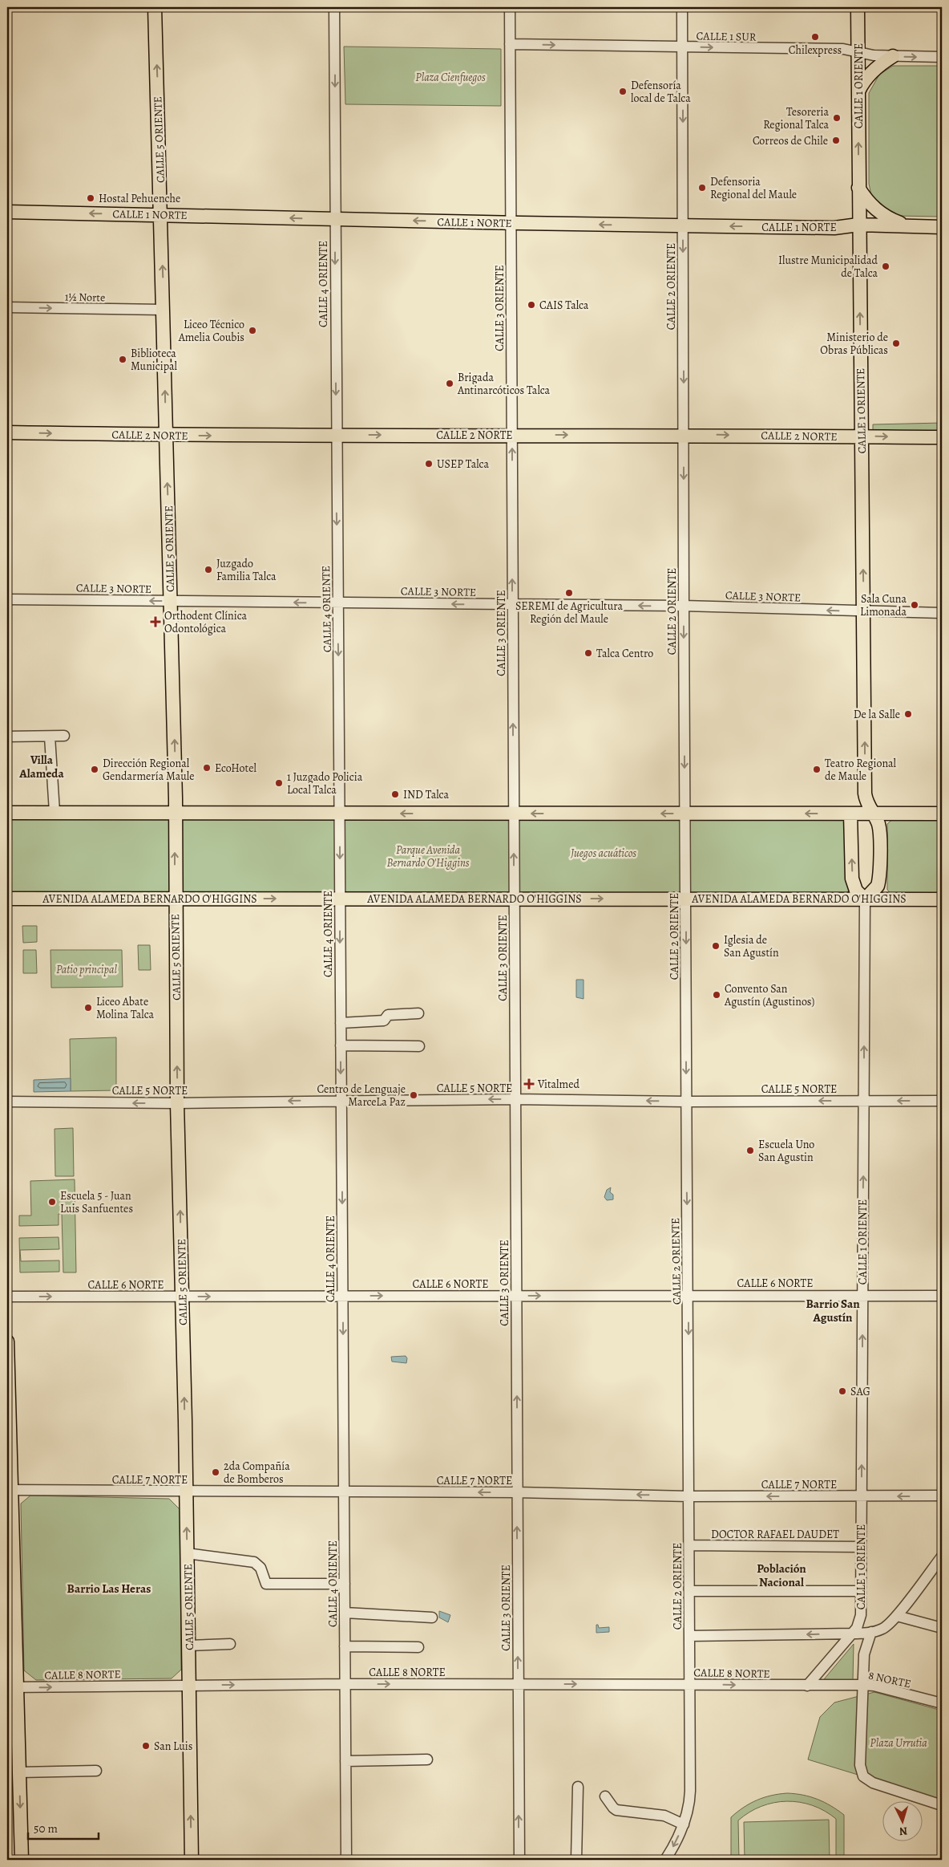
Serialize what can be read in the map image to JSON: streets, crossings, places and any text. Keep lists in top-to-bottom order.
{
  "streets": {
    "main road": [
      "CALLE 1 ORIENTE",
      "CALLE 5 ORIENTE",
      "CALLE 1 NORTE",
      "CALLE 2 NORTE",
      "AVENIDA ALAMEDA BERNARDO O'HIGGINS"
    ],
    "street": [
      "CALLE 1 SUR",
      "CALLE 4 ORIENTE",
      "CALLE 2 ORIENTE",
      "1½ Norte",
      "CALLE 3 ORIENTE",
      "CALLE 3 NORTE",
      "CALLE 5 NORTE",
      "CALLE 6 NORTE",
      "CALLE 7 NORTE",
      "DOCTOR RAFAEL DAUDET",
      "CALLE 8 NORTE",
      "8 NORTE"
    ]
  },
  "crossings": [
    ["CALLE 1 SUR", "CALLE 1 ORIENTE"],
    ["CALLE 1 SUR", "CALLE 2 ORIENTE"],
    ["CALLE 1 SUR", "CALLE 3 ORIENTE"],
    ["CALLE 1 ORIENTE", "CALLE 1 NORTE"],
    ["CALLE 1 ORIENTE", "CALLE 2 NORTE"],
    ["CALLE 1 ORIENTE", "CALLE 3 NORTE"],
    ["CALLE 1 ORIENTE", "AVENIDA ALAMEDA BERNARDO O'HIGGINS"],
    ["CALLE 1 ORIENTE", "CALLE 5 NORTE"],
    ["CALLE 1 ORIENTE", "CALLE 6 NORTE"],
    ["CALLE 1 ORIENTE", "CALLE 7 NORTE"],
    ["CALLE 1 ORIENTE", "DOCTOR RAFAEL DAUDET"],
    ["CALLE 1 ORIENTE", "CALLE 8 NORTE"],
    ["CALLE 1 ORIENTE", "8 NORTE"],
    ["CALLE 5 ORIENTE", "CALLE 1 NORTE"],
    ["CALLE 5 ORIENTE", "1½ Norte"],
    ["CALLE 5 ORIENTE", "CALLE 2 NORTE"],
    ["CALLE 5 ORIENTE", "CALLE 3 NORTE"],
    ["CALLE 5 ORIENTE", "AVENIDA ALAMEDA BERNARDO O'HIGGINS"],
    ["CALLE 5 ORIENTE", "CALLE 5 NORTE"],
    ["CALLE 5 ORIENTE", "CALLE 6 NORTE"],
    ["CALLE 5 ORIENTE", "CALLE 7 NORTE"],
    ["CALLE 5 ORIENTE", "CALLE 8 NORTE"],
    ["CALLE 1 NORTE", "CALLE 4 ORIENTE"],
    ["CALLE 1 NORTE", "CALLE 2 ORIENTE"],
    ["CALLE 1 NORTE", "CALLE 3 ORIENTE"],
    ["CALLE 4 ORIENTE", "CALLE 2 NORTE"],
    ["CALLE 4 ORIENTE", "CALLE 3 NORTE"],
    ["CALLE 4 ORIENTE", "AVENIDA ALAMEDA BERNARDO O'HIGGINS"],
    ["CALLE 4 ORIENTE", "CALLE 5 NORTE"],
    ["CALLE 4 ORIENTE", "CALLE 6 NORTE"],
    ["CALLE 4 ORIENTE", "CALLE 7 NORTE"],
    ["CALLE 4 ORIENTE", "CALLE 8 NORTE"],
    ["CALLE 2 ORIENTE", "CALLE 2 NORTE"],
    ["CALLE 2 ORIENTE", "CALLE 3 NORTE"],
    ["CALLE 2 ORIENTE", "AVENIDA ALAMEDA BERNARDO O'HIGGINS"],
    ["CALLE 2 ORIENTE", "CALLE 5 NORTE"],
    ["CALLE 2 ORIENTE", "CALLE 6 NORTE"],
    ["CALLE 2 ORIENTE", "CALLE 7 NORTE"],
    ["CALLE 2 ORIENTE", "DOCTOR RAFAEL DAUDET"],
    ["CALLE 2 ORIENTE", "CALLE 8 NORTE"],
    ["CALLE 3 ORIENTE", "CALLE 2 NORTE"],
    ["CALLE 3 ORIENTE", "CALLE 3 NORTE"],
    ["CALLE 3 ORIENTE", "AVENIDA ALAMEDA BERNARDO O'HIGGINS"],
    ["CALLE 3 ORIENTE", "CALLE 5 NORTE"],
    ["CALLE 3 ORIENTE", "CALLE 6 NORTE"],
    ["CALLE 3 ORIENTE", "CALLE 7 NORTE"],
    ["CALLE 3 ORIENTE", "CALLE 8 NORTE"],
    ["CALLE 8 NORTE", "8 NORTE"]
  ],
  "one_way": [
    "CALLE 1 SUR",
    "CALLE 1 ORIENTE",
    "CALLE 5 ORIENTE",
    "CALLE 1 NORTE",
    "CALLE 4 ORIENTE",
    "CALLE 2 ORIENTE",
    "1½ Norte",
    "CALLE 3 ORIENTE",
    "CALLE 2 NORTE",
    "CALLE 3 NORTE",
    "CALLE 5 NORTE",
    "CALLE 6 NORTE",
    "CALLE 7 NORTE"
  ],
  "districts": [
    "Villa Alameda",
    "Barrio San Agustín",
    "Población Nacional",
    "Barrio Las Heras"
  ],
  "parks": [
    "Plaza Cienfuegos",
    "Parque Avenida Bernardo O'Higgins",
    "Juegos acuáticos",
    "Patio principal",
    "Plaza Urrutia"
  ],
  "places": {
    "other": [
      "Chilexpress",
      "Defensoría local de Talca",
      "Tesoreria Regional Talca",
      "Correos de Chile",
      "Defensoria Regional del Maule",
      "Hostal Pehuenche",
      "Ilustre Municipalidad de Talca",
      "CAIS Talca",
      "Liceo Técnico Amelia Coubis",
      "Ministerio de Obras Públicas",
      "Biblioteca Municipal",
      "Brigada Antinarcóticos Talca",
      "USEP Talca",
      "Juzgado Familia Talca",
      "SEREMI de Agricultura Región del Maule",
      "Sala Cuna Limonada",
      "Talca Centro",
      "De la Salle",
      "EcoHotel",
      "Dirección Regional Gendarmería Maule",
      "Teatro Regional de Maule",
      "1 Juzgado Policia Local Talca",
      "IND Talca",
      "Iglesia de San Agustín",
      "Convento San Agustín (Agustinos)",
      "Liceo Abate Molina Talca",
      "Centro de Lenguaje MarceLa Paz",
      "Escuela Uno San Agustin",
      "Escuela 5 - Juan Luis Sanfuentes",
      "SAG",
      "2da Compañía de Bomberos",
      "San Luis"
    ],
    "health": ["Orthodent Clínica Odontológica", "Vitalmed"]
  },
  "scale_bar": "50 m",
  "north": "bottom"
}
